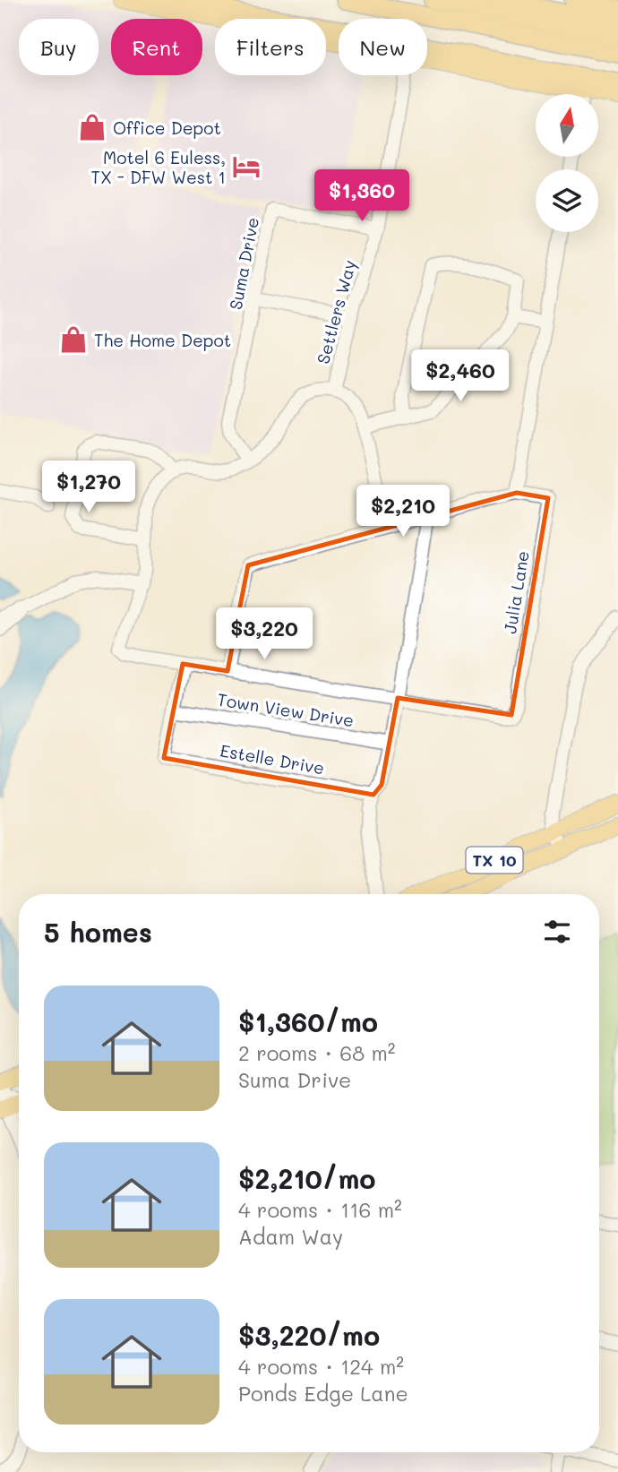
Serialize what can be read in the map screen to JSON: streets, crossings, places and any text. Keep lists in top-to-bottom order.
{
  "streets": {
    "main road": ["TX 10"],
    "street": [
      "Suma Drive",
      "Settlers Way",
      "Julia Lane",
      "Town View Drive",
      "Estelle Drive"
    ]
  },
  "crossings": [
    ["Suma Drive", "Settlers Way"],
    ["Town View Drive", "Estelle Drive"]
  ],
  "places": {
    "shop": ["Office Depot", "The Home Depot"],
    "hotel": ["Motel 6 Euless, TX - DFW West 1"]
  },
  "north": "top",
  "page": {
    "chip": [
      "Buy",
      "Rent",
      "Filters",
      "New"
    ],
    "price": [
      "$1,360",
      "$2,460",
      "$1,270",
      "$2,210",
      "$3,220"
    ],
    "heading": "5 homes",
    "list": [
      {
        "name": "$1,360/mo",
        "note": "2 rooms · 68 m² · Suma Drive"
      },
      {
        "name": "$2,210/mo",
        "note": "4 rooms · 116 m² · Adam Way"
      },
      {
        "name": "$3,220/mo",
        "note": "4 rooms · 124 m² · Ponds Edge Lane"
      }
    ]
  }
}
